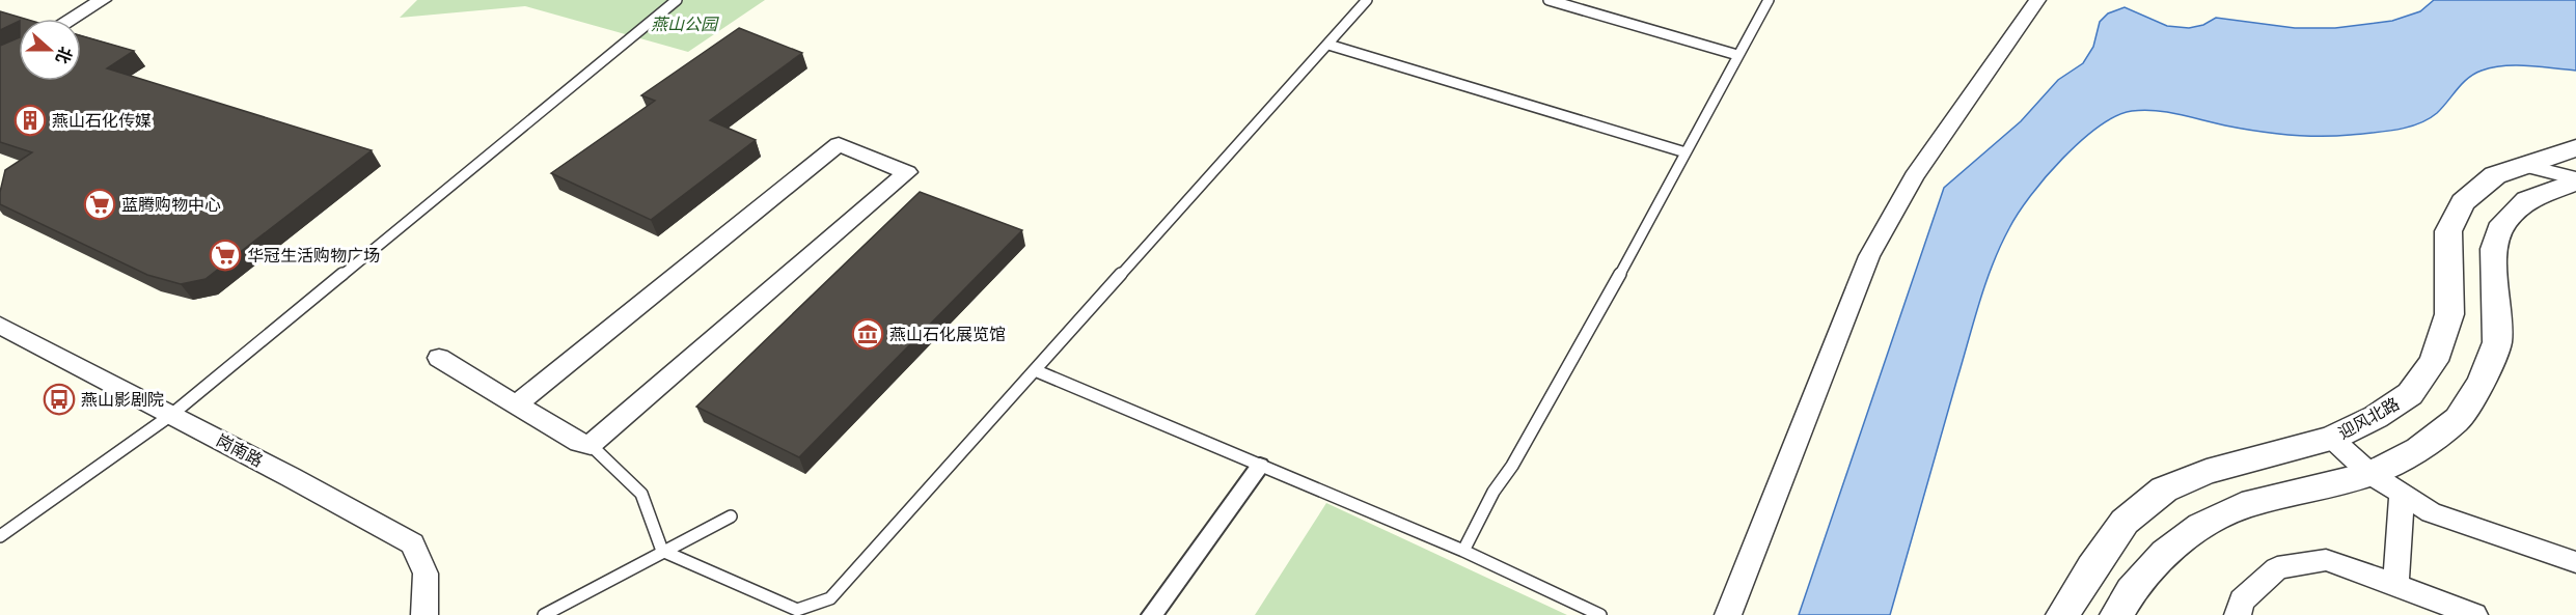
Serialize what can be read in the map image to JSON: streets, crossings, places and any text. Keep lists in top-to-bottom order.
{
  "streets": {
    "street": ["迎风北路", "岗南路"]
  },
  "parks": ["燕山公园"],
  "places": {
    "building": ["燕山石化传媒"],
    "supermarket": ["蓝腾购物中心", "华冠生活购物广场"],
    "museum": ["燕山石化展览馆"],
    "bus stop": ["燕山影剧院"]
  },
  "north": "right"
}
